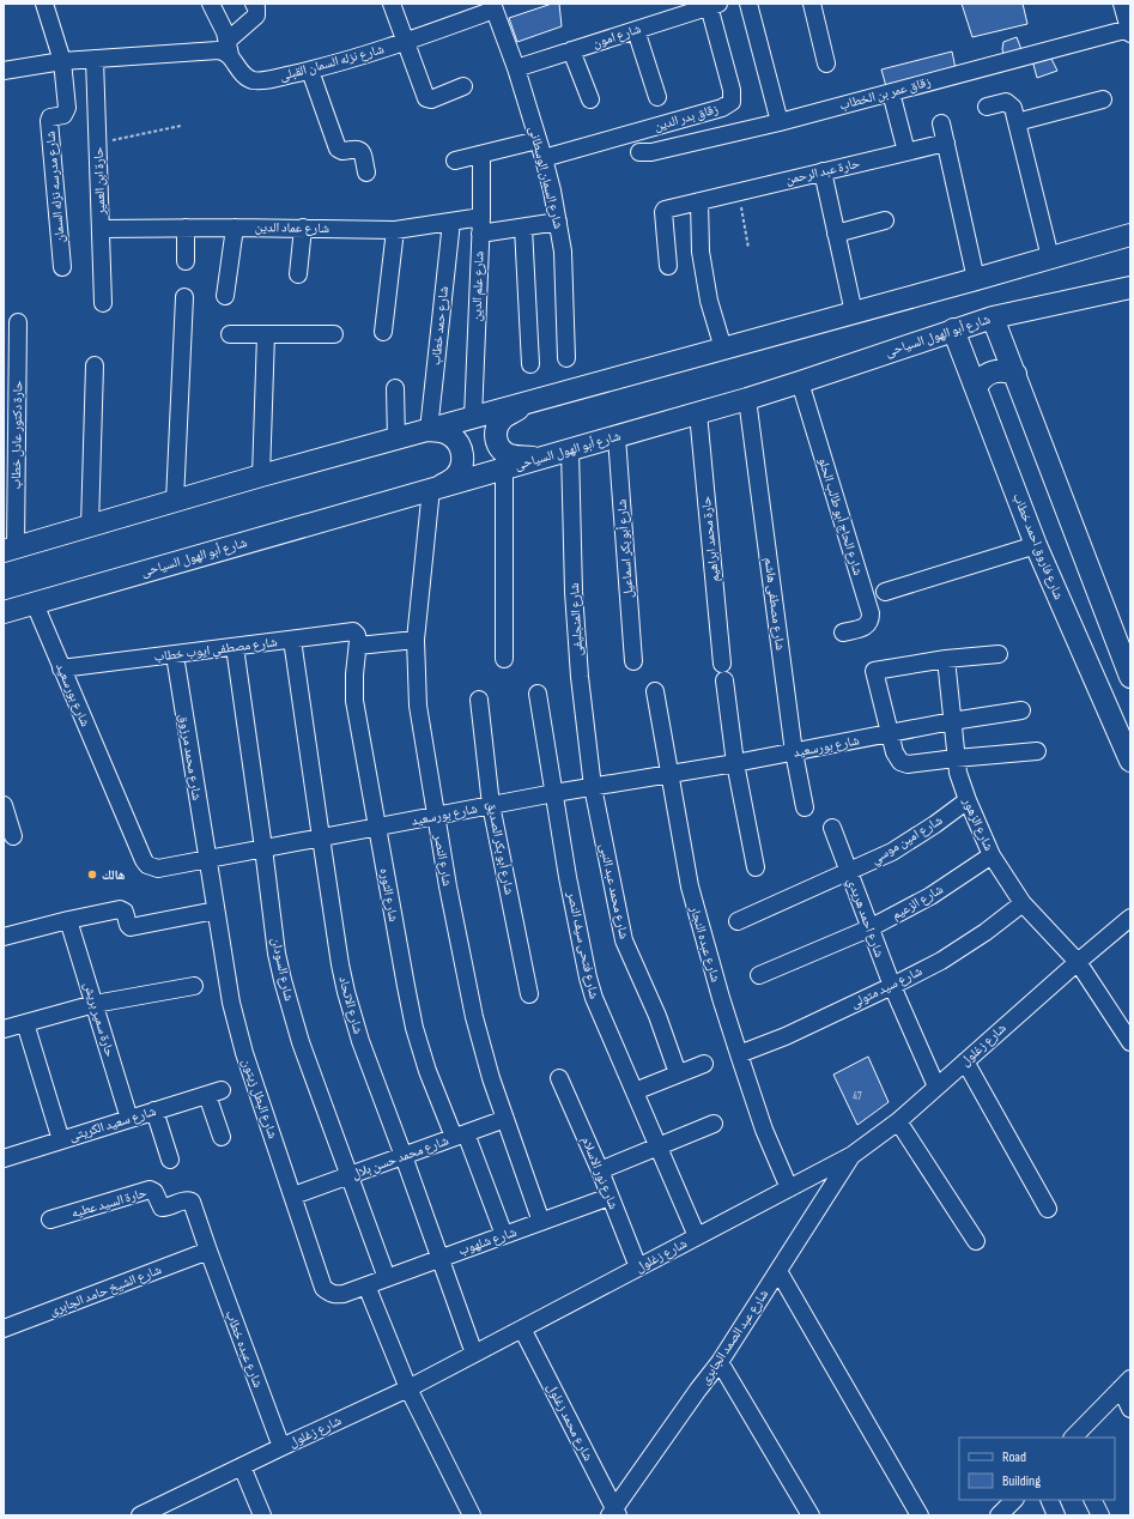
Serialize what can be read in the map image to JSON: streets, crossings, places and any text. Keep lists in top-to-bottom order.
{
  "streets": {
    "main road": ["شارع أبو الهول السياحى", "شارع فاروق احمد خطاب"],
    "street": [
      "شارع امون",
      "شارع نزله السمان القبلى",
      "زقاق عمر بن الخطاب",
      "زقاق بدر الدين",
      "حارة عبد الرحمن",
      "شارع السمان الوسطانى",
      "حارة ابن العمير",
      "شارع مدرسه نزله السمان",
      "شارع عماد الدين",
      "شارع علم الدين",
      "شارع حمد خطاب",
      "حارة دكتور عادل خطاب",
      "شارع الحاج أبو طالب الحلو",
      "حارة محمد ابراهيم",
      "شارع أبو بكر اسماعيل",
      "شارع مصطفى هاشم",
      "شارع المنجليفى",
      "شارع مصطفي ايوب خطاب",
      "شارع بورسعيد",
      "شارع محمد مرزوق",
      "شارع الزهور",
      "شارع امين موسي",
      "شارع أبو بكر الصديق",
      "شارع النصر",
      "شارع محمد عبد النبى",
      "شارع الثوره",
      "شارع الزعيم",
      "شارع احمد هريدي",
      "شارع عبده النجار",
      "شارع فتحى سيف النصر",
      "شارع السودان",
      "شارع سيد متولى",
      "شارع الاتحاد",
      "حارة سمير بريش",
      "شارع زغلول",
      "شارع البطل زيتون",
      "شارع سعيد الكريتى",
      "شارع محمد حسن بلال",
      "شارع نور الاسلام",
      "حارة السيد عطيه",
      "شارع شلهوب",
      "شارع الشيخ حامد الجابرى",
      "شارع عبد الصمد الجابرى",
      "شارع عبده خطاب",
      "شارع محمد زغلول"
    ]
  },
  "crossings": [
    ["شارع امون", "زقاق بدر الدين"],
    ["شارع امون", "شارع السمان الوسطانى"],
    ["شارع نزله السمان القبلى", "شارع السمان الوسطانى"],
    ["زقاق بدر الدين", "شارع السمان الوسطانى"],
    ["شارع السمان الوسطانى", "شارع عماد الدين"],
    ["حارة ابن العمير", "شارع عماد الدين"],
    ["شارع عماد الدين", "شارع علم الدين"],
    ["شارع عماد الدين", "شارع حمد خطاب"],
    ["شارع أبو الهول السياحى", "شارع الحاج أبو طالب الحلو"],
    ["شارع أبو الهول السياحى", "حارة محمد ابراهيم"],
    ["شارع أبو الهول السياحى", "شارع فاروق احمد خطاب"],
    ["شارع أبو الهول السياحى", "شارع أبو بكر اسماعيل"],
    ["شارع أبو الهول السياحى", "شارع مصطفى هاشم"],
    ["شارع أبو الهول السياحى", "شارع المنجليفى"],
    ["شارع أبو الهول السياحى", "شارع بورسعيد"],
    ["شارع أبو الهول السياحى", "شارع النصر"],
    ["شارع مصطفى هاشم", "شارع بورسعيد"],
    ["شارع المنجليفى", "شارع بورسعيد"],
    ["شارع المنجليفى", "شارع محمد عبد النبى"],
    ["شارع مصطفي ايوب خطاب", "شارع بورسعيد"],
    ["شارع مصطفي ايوب خطاب", "شارع محمد مرزوق"],
    ["شارع مصطفي ايوب خطاب", "شارع الثوره"],
    ["شارع مصطفي ايوب خطاب", "شارع السودان"],
    ["شارع مصطفي ايوب خطاب", "شارع الاتحاد"],
    ["شارع بورسعيد", "شارع محمد مرزوق"],
    ["شارع بورسعيد", "شارع الزهور"],
    ["شارع بورسعيد", "شارع أبو بكر الصديق"],
    ["شارع بورسعيد", "شارع النصر"],
    ["شارع بورسعيد", "شارع محمد عبد النبى"],
    ["شارع بورسعيد", "شارع الثوره"],
    ["شارع بورسعيد", "شارع عبده النجار"],
    ["شارع بورسعيد", "شارع فتحى سيف النصر"],
    ["شارع بورسعيد", "شارع السودان"],
    ["شارع بورسعيد", "شارع الاتحاد"],
    ["شارع بورسعيد", "شارع البطل زيتون"],
    ["شارع محمد مرزوق", "شارع البطل زيتون"],
    ["شارع الزهور", "شارع امين موسي"],
    ["شارع الزهور", "شارع الزعيم"],
    ["شارع الزهور", "شارع سيد متولى"],
    ["شارع الزهور", "شارع زغلول"],
    ["شارع امين موسي", "شارع احمد هريدي"],
    ["شارع النصر", "شارع محمد حسن بلال"],
    ["شارع النصر", "شارع شلهوب"],
    ["شارع الثوره", "شارع محمد حسن بلال"],
    ["شارع الثوره", "شارع شلهوب"],
    ["شارع الزعيم", "شارع احمد هريدي"],
    ["شارع احمد هريدي", "شارع سيد متولى"],
    ["شارع احمد هريدي", "شارع زغلول"],
    ["شارع عبده النجار", "شارع سيد متولى"],
    ["شارع عبده النجار", "شارع زغلول"],
    ["شارع فتحى سيف النصر", "شارع زغلول"],
    ["شارع السودان", "شارع محمد حسن بلال"],
    ["شارع السودان", "شارع شلهوب"],
    ["شارع الاتحاد", "شارع زغلول"],
    ["شارع الاتحاد", "شارع محمد حسن بلال"],
    ["شارع الاتحاد", "شارع شلهوب"],
    ["حارة سمير بريش", "شارع سعيد الكريتى"],
    ["شارع زغلول", "شارع نور الاسلام"],
    ["شارع زغلول", "شارع عبد الصمد الجابرى"],
    ["شارع زغلول", "شارع عبده خطاب"],
    ["شارع زغلول", "شارع محمد زغلول"],
    ["شارع البطل زيتون", "شارع محمد حسن بلال"],
    ["شارع البطل زيتون", "شارع شلهوب"],
    ["شارع نور الاسلام", "شارع شلهوب"],
    ["حارة السيد عطيه", "شارع الشيخ حامد الجابرى"],
    ["حارة السيد عطيه", "شارع عبده خطاب"],
    ["شارع الشيخ حامد الجابرى", "شارع عبده خطاب"],
    ["شارع عبد الصمد الجابرى", "شارع محمد زغلول"]
  ],
  "places": ["هالك"],
  "house_numbers": ["47"],
  "legend": ["Road", "Building"]
}
